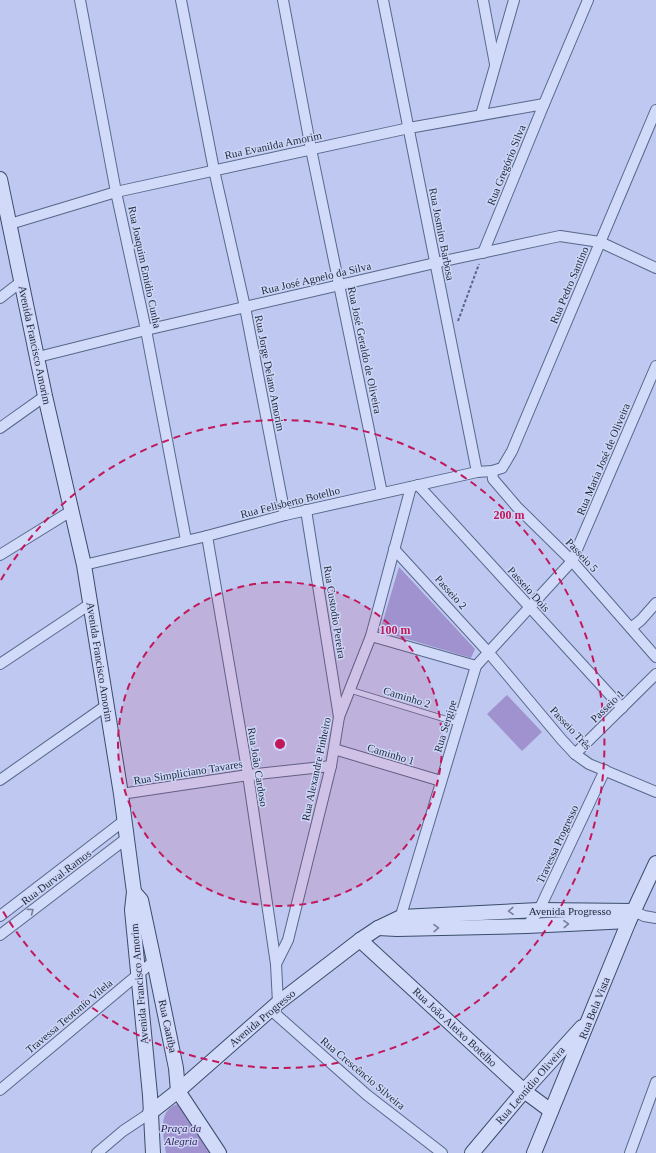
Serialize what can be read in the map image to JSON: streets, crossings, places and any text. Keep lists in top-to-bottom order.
{
  "streets": {
    "street": [
      "Rua Evanilda Amorim",
      "Rua Gregório Silva",
      "Rua Josmiro Barbosa",
      "Rua Joaquim Emidio Cunha",
      "Rua José Agnelo da Silva",
      "Rua Pedro Santino",
      "Avenida Francisco Amorim",
      "Rua José Geraldo de Oliveira",
      "Rua Jorge Delano Amorim",
      "Rua Maria José de Oliveira",
      "Rua Felisberto Botelho",
      "Passeio 5",
      "Passeio Dois",
      "Passeio 2",
      "Rua Custodio Pereira",
      "Passeio 1",
      "Rua Sergipe",
      "Passeio Três",
      "Caminho 1",
      "Rua João Cardoso",
      "Rua Alexandre Pinheiro",
      "Rua Simpliciano Tavares",
      "Travessa Progresso",
      "Rua Durval Ramos",
      "Avenida Progresso",
      "Rua Bela Vista",
      "Travessa Teotonio Vilela",
      "Rua Caatiba",
      "Rua João Aleixo Botelho",
      "Rua Crescêncio Silveira",
      "Rua Leonídio Oliveira"
    ],
    "lane": ["Caminho 2"]
  },
  "crossings": [
    ["Rua Evanilda Amorim", "Rua Gregório Silva"],
    ["Rua Evanilda Amorim", "Rua Josmiro Barbosa"],
    ["Rua Evanilda Amorim", "Rua Joaquim Emidio Cunha"],
    ["Rua Evanilda Amorim", "Avenida Francisco Amorim"],
    ["Rua Evanilda Amorim", "Rua José Geraldo de Oliveira"],
    ["Rua Evanilda Amorim", "Rua Jorge Delano Amorim"],
    ["Rua Gregório Silva", "Rua José Agnelo da Silva"],
    ["Rua Josmiro Barbosa", "Rua José Agnelo da Silva"],
    ["Rua Josmiro Barbosa", "Rua Felisberto Botelho"],
    ["Rua Joaquim Emidio Cunha", "Rua José Agnelo da Silva"],
    ["Rua Joaquim Emidio Cunha", "Rua Felisberto Botelho"],
    ["Rua José Agnelo da Silva", "Rua Pedro Santino"],
    ["Rua José Agnelo da Silva", "Avenida Francisco Amorim"],
    ["Rua José Agnelo da Silva", "Rua José Geraldo de Oliveira"],
    ["Rua José Agnelo da Silva", "Rua Jorge Delano Amorim"],
    ["Rua Pedro Santino", "Rua Felisberto Botelho"],
    ["Avenida Francisco Amorim", "Rua Felisberto Botelho"],
    ["Avenida Francisco Amorim", "Rua Simpliciano Tavares"],
    ["Avenida Francisco Amorim", "Rua Durval Ramos"],
    ["Avenida Francisco Amorim", "Avenida Progresso"],
    ["Avenida Francisco Amorim", "Travessa Teotonio Vilela"],
    ["Avenida Francisco Amorim", "Rua Caatiba"],
    ["Rua José Geraldo de Oliveira", "Rua Felisberto Botelho"],
    ["Rua Jorge Delano Amorim", "Rua Felisberto Botelho"],
    ["Rua Maria José de Oliveira", "Passeio 5"],
    ["Rua Maria José de Oliveira", "Rua Sergipe"],
    ["Rua Felisberto Botelho", "Passeio 5"],
    ["Rua Felisberto Botelho", "Passeio Dois"],
    ["Rua Felisberto Botelho", "Rua Custodio Pereira"],
    ["Rua Felisberto Botelho", "Rua João Cardoso"],
    ["Rua Felisberto Botelho", "Rua Alexandre Pinheiro"],
    ["Passeio 5", "Rua Sergipe"],
    ["Passeio Dois", "Passeio 1"],
    ["Passeio Dois", "Rua Sergipe"],
    ["Passeio Dois", "Rua Alexandre Pinheiro"],
    ["Passeio 2", "Rua Sergipe"],
    ["Passeio 2", "Passeio Três"],
    ["Passeio 2", "Rua Alexandre Pinheiro"],
    ["Rua Custodio Pereira", "Rua Alexandre Pinheiro"],
    ["Caminho 2", "Rua Sergipe"],
    ["Caminho 2", "Rua Alexandre Pinheiro"],
    ["Passeio 1", "Passeio Três"],
    ["Rua Sergipe", "Passeio Três"],
    ["Rua Sergipe", "Caminho 1"],
    ["Rua Sergipe", "Avenida Progresso"],
    ["Passeio Três", "Travessa Progresso"],
    ["Caminho 1", "Rua Alexandre Pinheiro"],
    ["Rua João Cardoso", "Rua Alexandre Pinheiro"],
    ["Rua João Cardoso", "Rua Simpliciano Tavares"],
    ["Rua João Cardoso", "Avenida Progresso"],
    ["Rua João Cardoso", "Rua Crescêncio Silveira"],
    ["Rua Alexandre Pinheiro", "Rua Simpliciano Tavares"],
    ["Travessa Progresso", "Avenida Progresso"],
    ["Avenida Progresso", "Rua Bela Vista"],
    ["Avenida Progresso", "Rua Caatiba"],
    ["Avenida Progresso", "Rua João Aleixo Botelho"],
    ["Avenida Progresso", "Rua Crescêncio Silveira"],
    ["Rua Bela Vista", "Rua João Aleixo Botelho"],
    ["Rua Bela Vista", "Rua Leonídio Oliveira"],
    ["Travessa Teotonio Vilela", "Rua Caatiba"],
    ["Rua João Aleixo Botelho", "Rua Leonídio Oliveira"]
  ],
  "parks": ["Praça da Alegria"],
  "rings": ["200 m", "100 m"]
}
